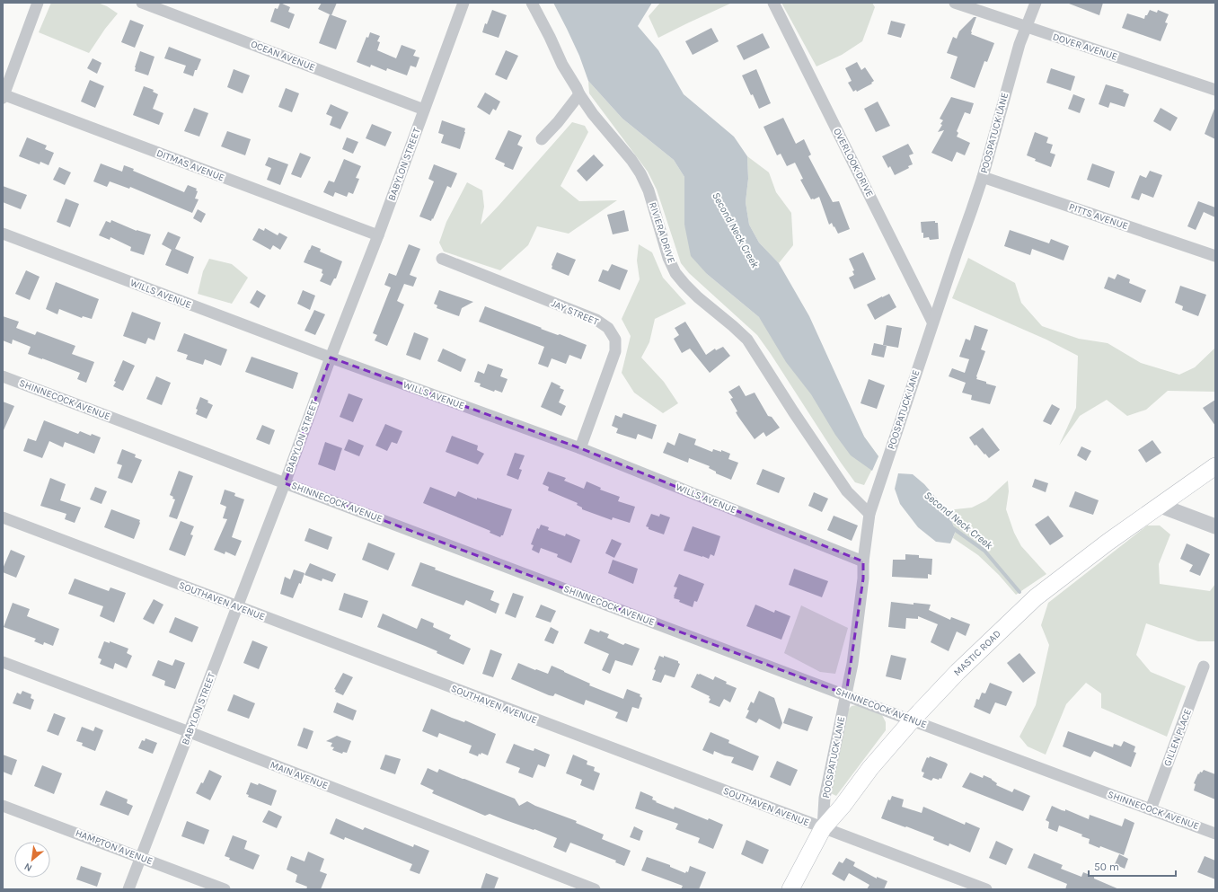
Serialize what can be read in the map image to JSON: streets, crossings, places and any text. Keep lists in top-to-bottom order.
{
  "streets": {
    "main road": ["MASTIC ROAD"],
    "street": [
      "DOVER AVENUE",
      "OCEAN AVENUE",
      "POOSPATUCK LANE",
      "OVERLOOK DRIVE",
      "BABYLON STREET",
      "DITMAS AVENUE",
      "PITTS AVENUE",
      "RIVIERA DRIVE",
      "WILLS AVENUE",
      "JAY STREET",
      "SHINNECOCK AVENUE",
      "SOUTHAVEN AVENUE",
      "GILLEN PLACE",
      "MAIN AVENUE",
      "HAMPTON AVENUE"
    ]
  },
  "crossings": [
    ["DOVER AVENUE", "POOSPATUCK LANE"],
    ["OCEAN AVENUE", "BABYLON STREET"],
    ["POOSPATUCK LANE", "OVERLOOK DRIVE"],
    ["POOSPATUCK LANE", "PITTS AVENUE"],
    ["POOSPATUCK LANE", "RIVIERA DRIVE"],
    ["POOSPATUCK LANE", "WILLS AVENUE"],
    ["POOSPATUCK LANE", "SHINNECOCK AVENUE"],
    ["POOSPATUCK LANE", "SOUTHAVEN AVENUE"],
    ["POOSPATUCK LANE", "MASTIC ROAD"],
    ["BABYLON STREET", "DITMAS AVENUE"],
    ["BABYLON STREET", "WILLS AVENUE"],
    ["BABYLON STREET", "SHINNECOCK AVENUE"],
    ["BABYLON STREET", "SOUTHAVEN AVENUE"],
    ["BABYLON STREET", "MAIN AVENUE"],
    ["BABYLON STREET", "HAMPTON AVENUE"],
    ["WILLS AVENUE", "JAY STREET"],
    ["SHINNECOCK AVENUE", "MASTIC ROAD"],
    ["SHINNECOCK AVENUE", "GILLEN PLACE"],
    ["SOUTHAVEN AVENUE", "MASTIC ROAD"]
  ],
  "water": ["Second Neck Creek"],
  "scale_bar": "50 m",
  "north": "bottom left"
}
